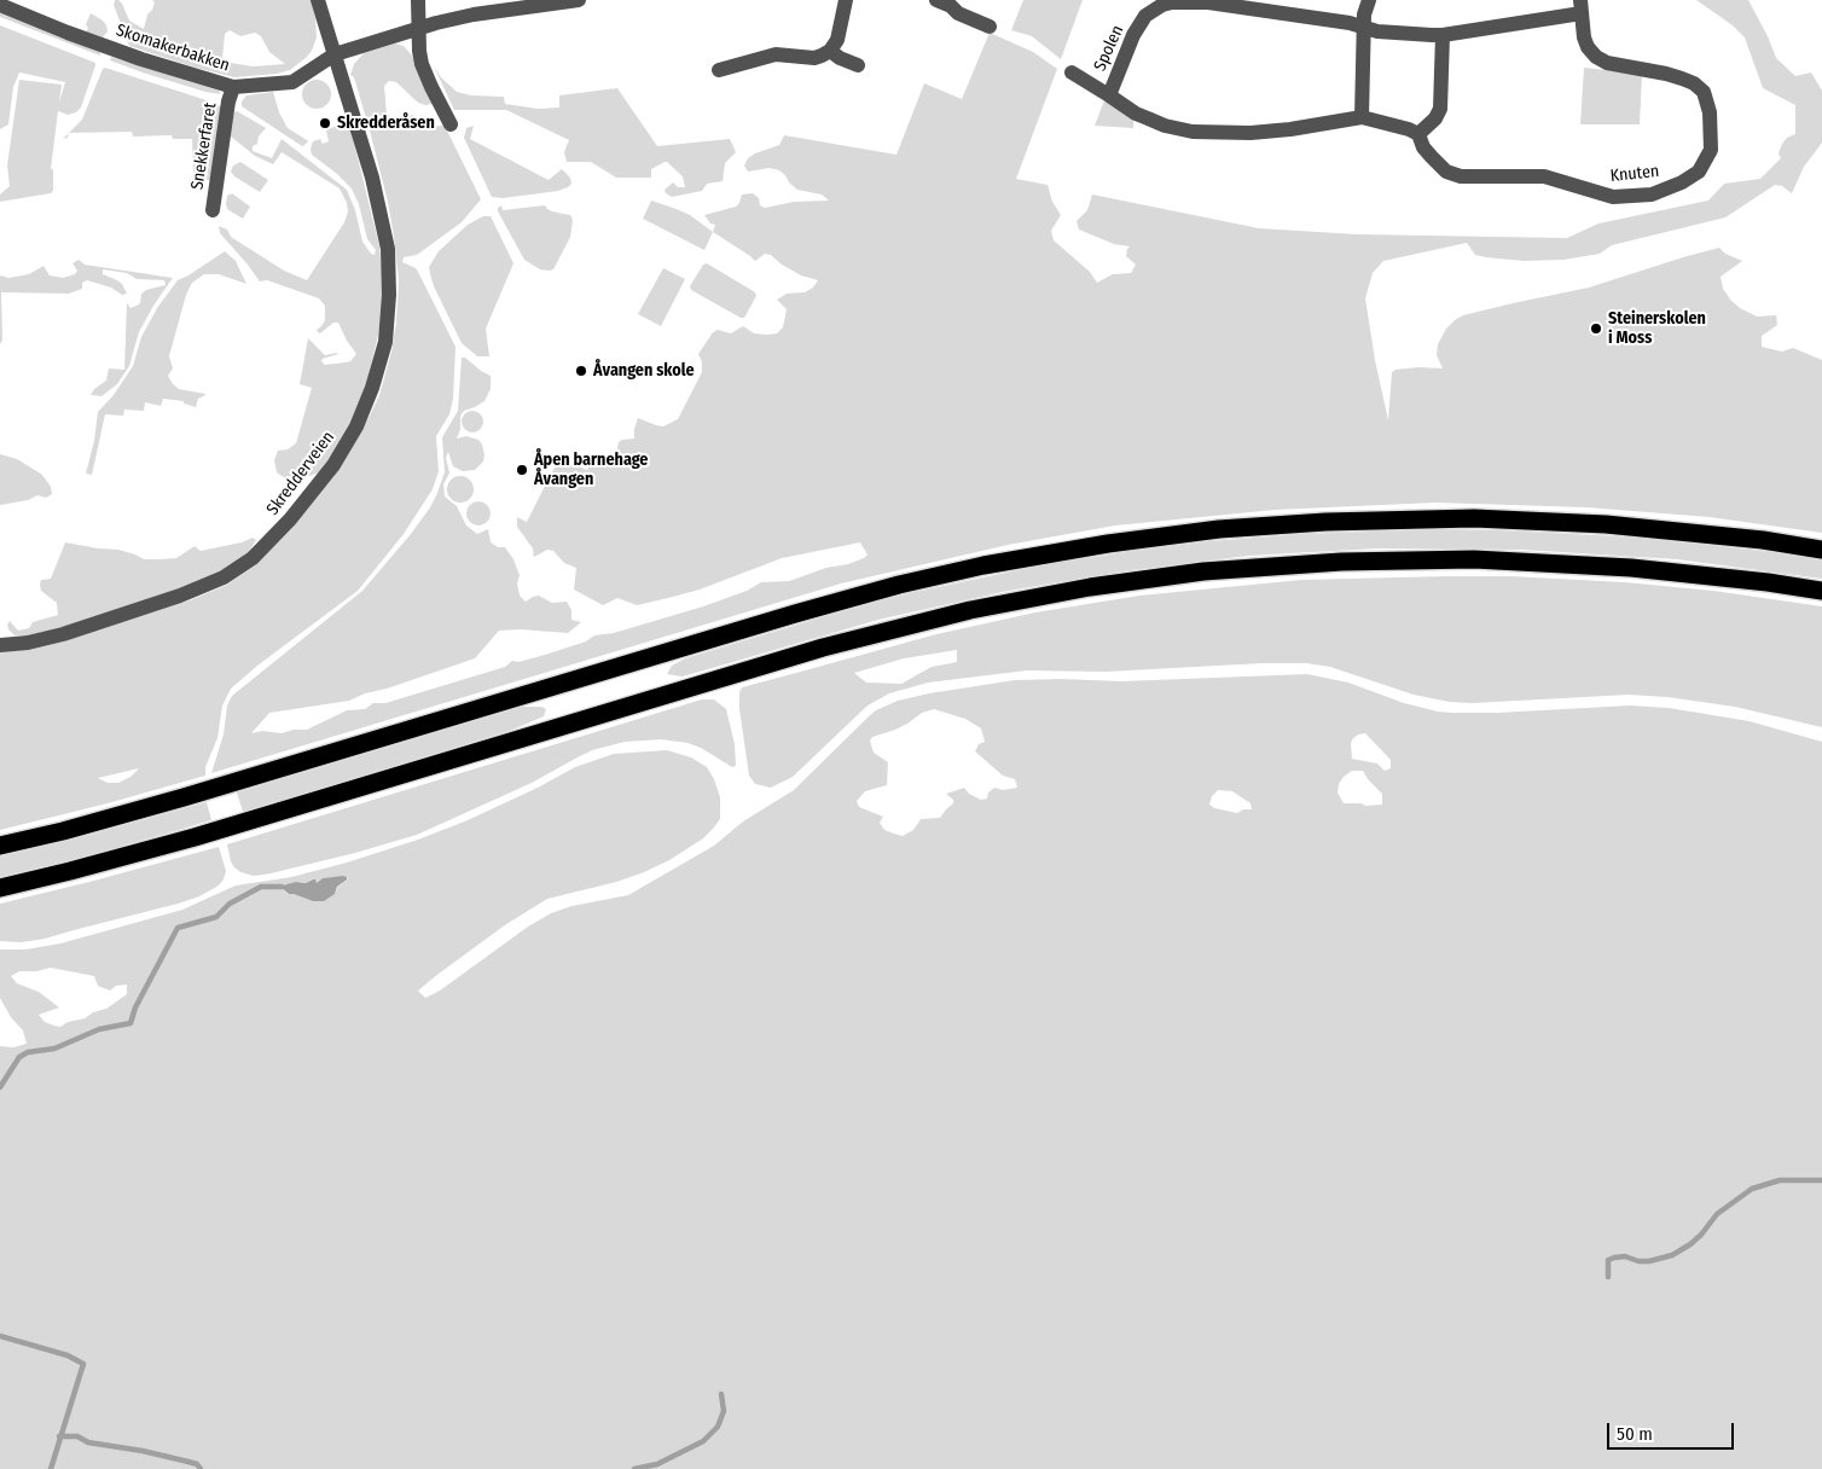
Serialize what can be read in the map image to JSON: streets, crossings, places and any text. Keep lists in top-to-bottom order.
{
  "streets": {
    "street": [
      "Skomakerbakken",
      "Spolen",
      "Snekkerfaret",
      "Knuten",
      "Skredderveien"
    ]
  },
  "crossings": [
    ["Skomakerbakken", "Snekkerfaret"],
    ["Skomakerbakken", "Skredderveien"],
    ["Spolen", "Knuten"]
  ],
  "places": [
    "Skredderåsen",
    "Steinerskolen i Moss",
    "Åvangen skole",
    "Åpen barnehage Åvangen"
  ],
  "scale_bar": "50 m"
}
